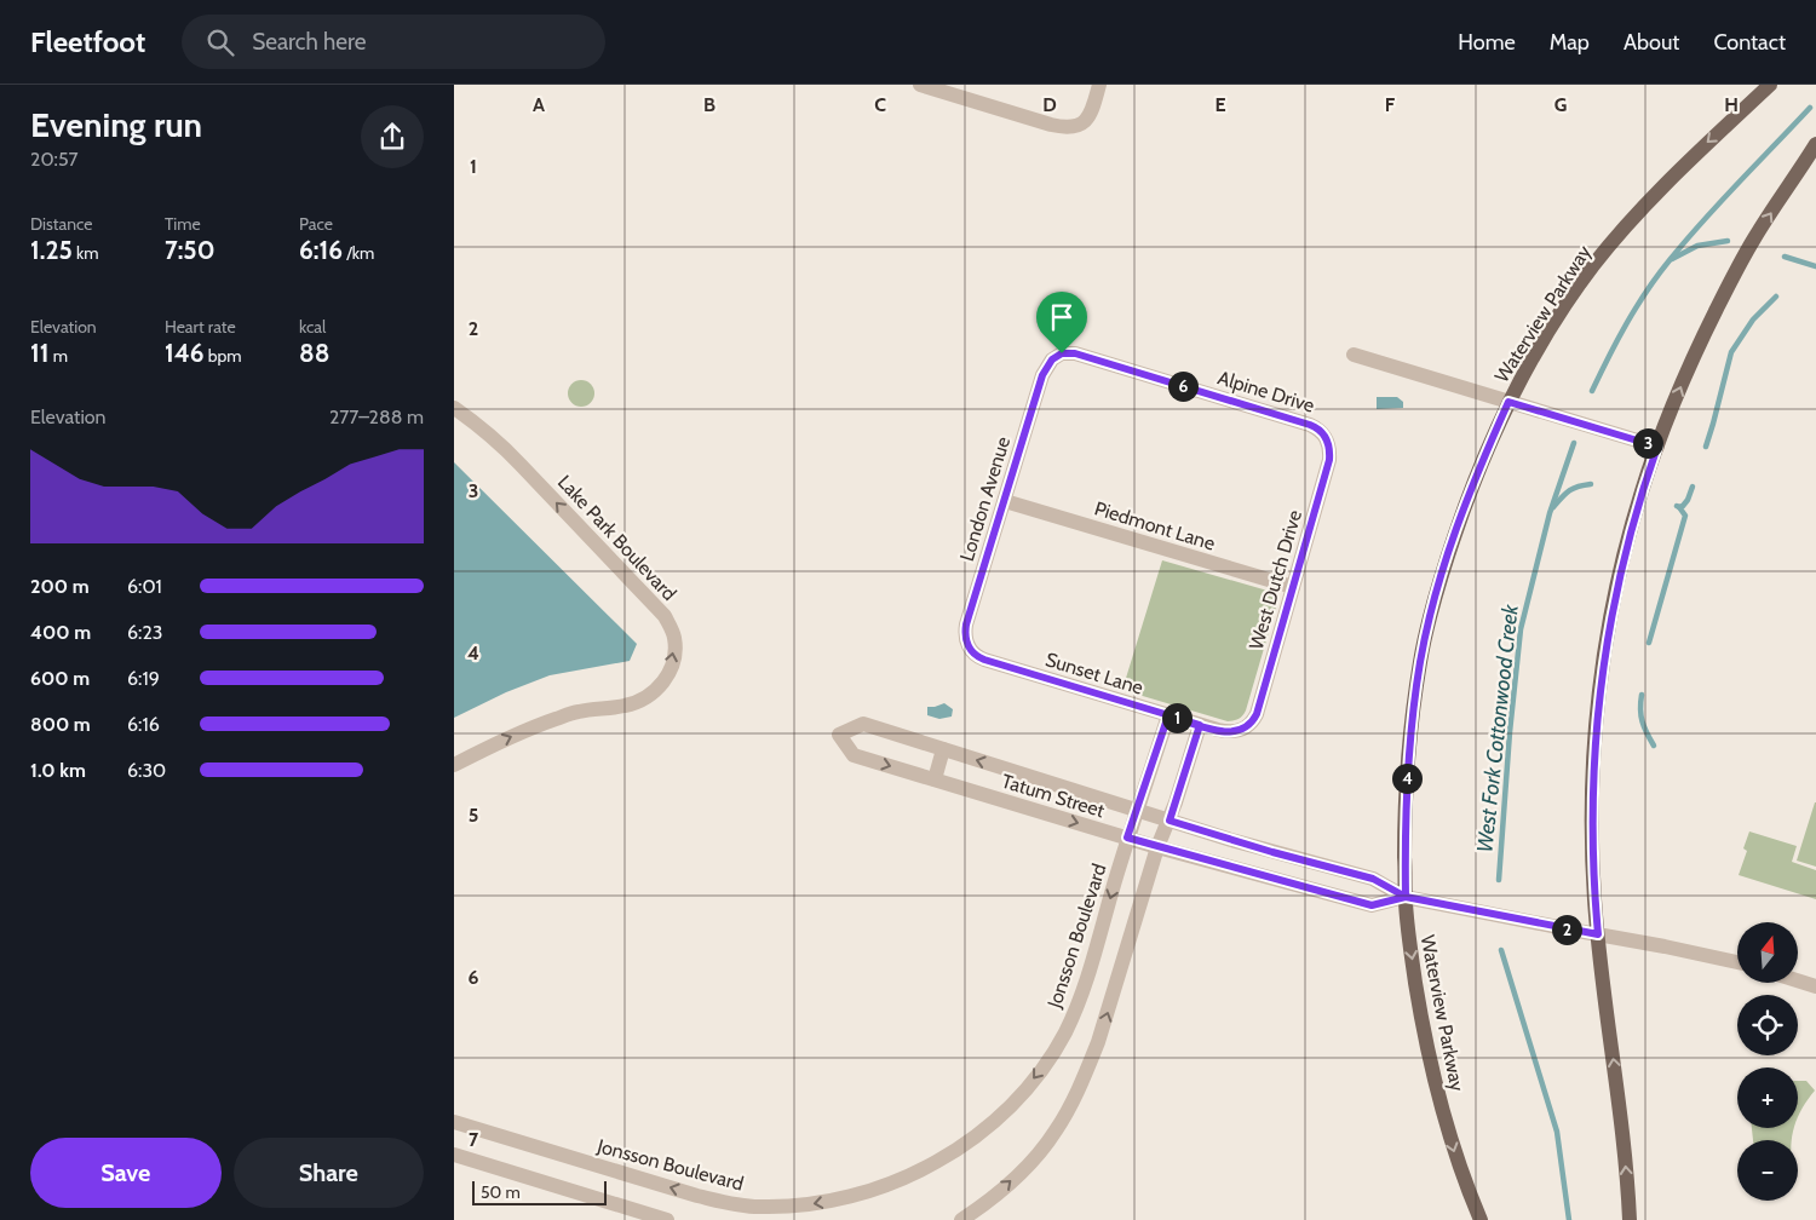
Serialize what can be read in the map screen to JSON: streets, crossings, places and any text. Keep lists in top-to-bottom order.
{
  "streets": {
    "main road": ["Waterview Parkway"],
    "street": [
      "Alpine Drive",
      "London Avenue",
      "Piedmont Lane",
      "Lake Park Boulevard",
      "West Dutch Drive",
      "Sunset Lane",
      "Tatum Street",
      "Jonsson Boulevard"
    ]
  },
  "crossings": [
    ["Waterview Parkway", "Tatum Street"],
    ["Alpine Drive", "London Avenue"],
    ["Alpine Drive", "West Dutch Drive"],
    ["London Avenue", "Piedmont Lane"],
    ["London Avenue", "Sunset Lane"],
    ["Piedmont Lane", "West Dutch Drive"],
    ["West Dutch Drive", "Sunset Lane"],
    ["Sunset Lane", "Jonsson Boulevard"],
    ["Tatum Street", "Jonsson Boulevard"]
  ],
  "one_way": ["Jonsson Boulevard"],
  "water": ["West Fork Cottonwood Creek"],
  "scale_bar": "50 m",
  "north": "top",
  "page": {
    "header": "Fleetfoot",
    "search": "Search here",
    "nav": [
      "Home",
      "Map",
      "About",
      "Contact"
    ],
    "heading": ["Evening run", "20:57"],
    "stats": [
      ["Distance", "1.25 km"],
      ["Time", "7:50"],
      ["Pace", "6:16 /km"],
      ["Elevation", "11 m"],
      ["Heart rate", "146 bpm"],
      ["kcal", "88"]
    ],
    "pins": [
      "6",
      "3",
      "1",
      "4",
      "2"
    ],
    "chart": ["Elevation", "277–288 m"],
    "list": [
      {
        "name": "200 m",
        "note": "6:01"
      },
      {
        "name": "400 m",
        "note": "6:23"
      },
      {
        "name": "600 m",
        "note": "6:19"
      },
      {
        "name": "800 m",
        "note": "6:16"
      },
      {
        "name": "1.0 km",
        "note": "6:30"
      }
    ],
    "map_buttons": ["+", "−"],
    "buttons": ["Save", "Share"],
    "scale": "50 m"
  },
  "grid": {
    "columns": [
      "A",
      "B",
      "C",
      "D",
      "E",
      "F",
      "G",
      "H"
    ],
    "rows": [
      "1",
      "2",
      "3",
      "4",
      "5",
      "6",
      "7"
    ]
  }
}
